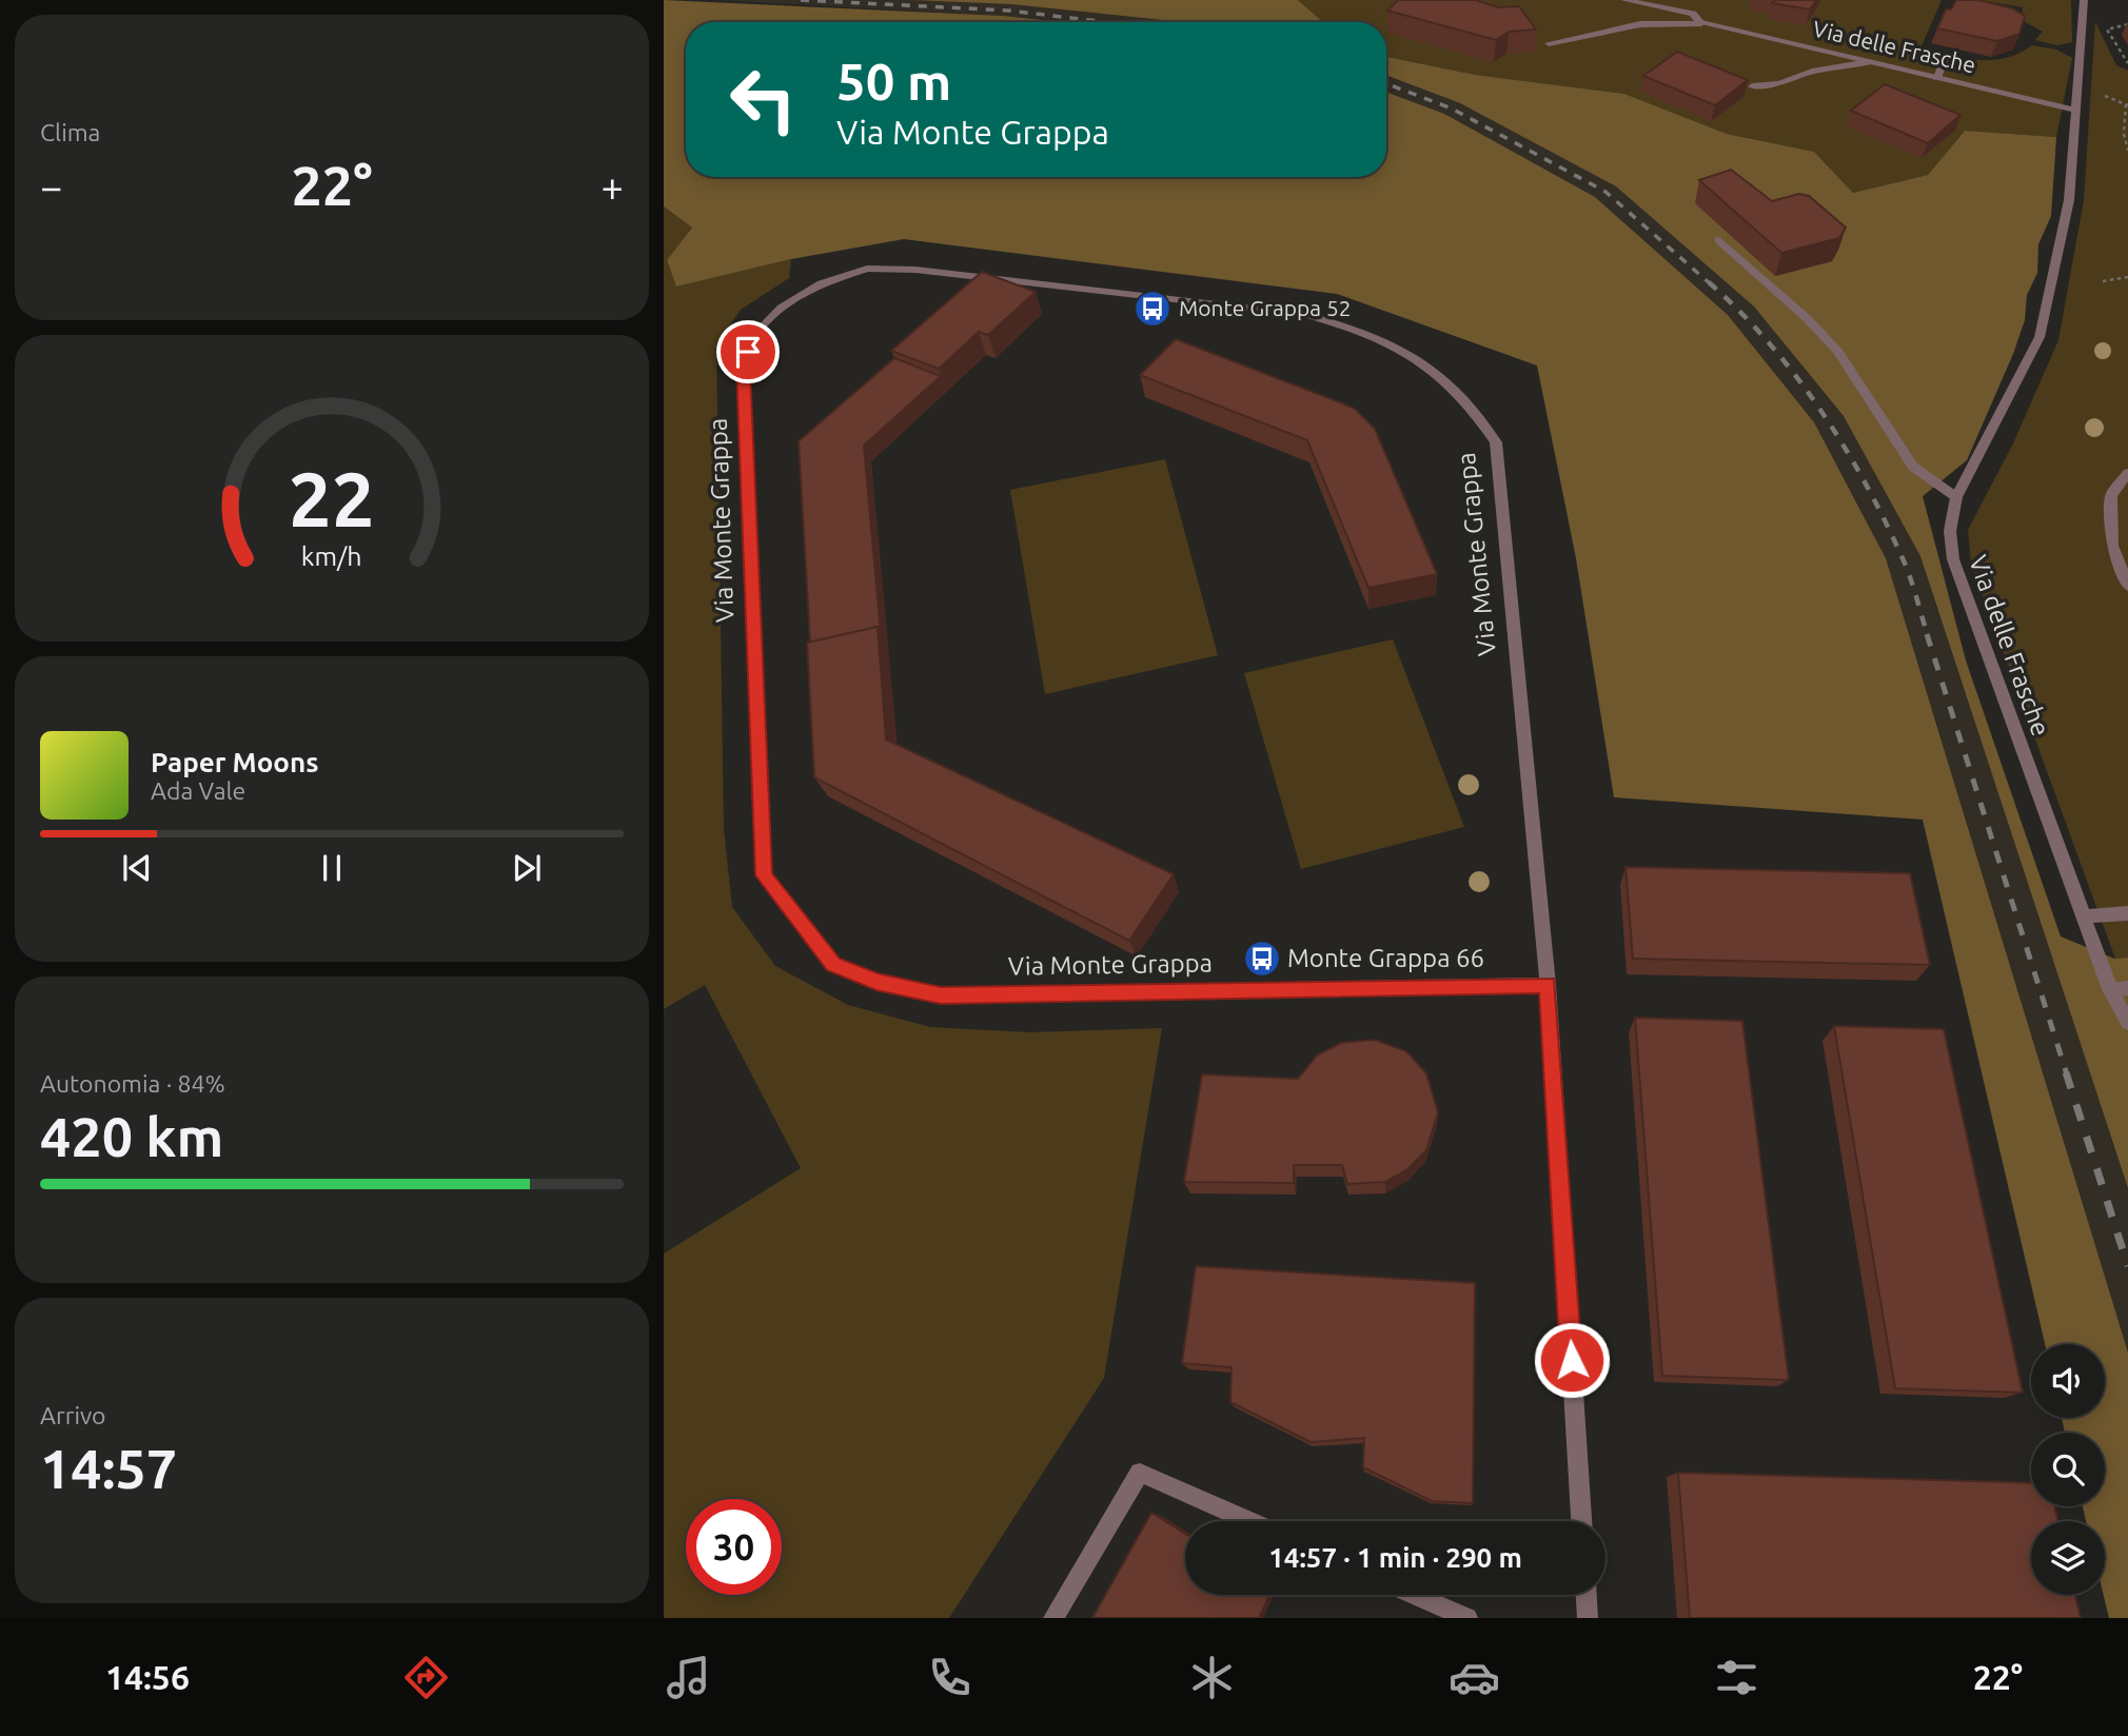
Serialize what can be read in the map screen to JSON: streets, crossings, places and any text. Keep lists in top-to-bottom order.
{
  "streets": {
    "street": ["Via delle Frasche", "Via Monte Grappa"]
  },
  "places": {
    "bus stop": ["Monte Grappa 52", "Monte Grappa 66"]
  },
  "page": {
    "tile": [
      "Clima",
      ["Autonomia · 84%", "420 km"],
      ["Arrivo", "14:57"]
    ],
    "turn": ["50 m", "Via Monte Grappa"],
    "heat": ["−", "22°", "+"],
    "song": ["Paper Moons", "Ada Vale"],
    "limit": "30",
    "trip": "14:57 · 1 min · 290 m",
    "tabs": ["14:56", "22°"],
    "gauge": ["22", "km/h"]
  }
}
